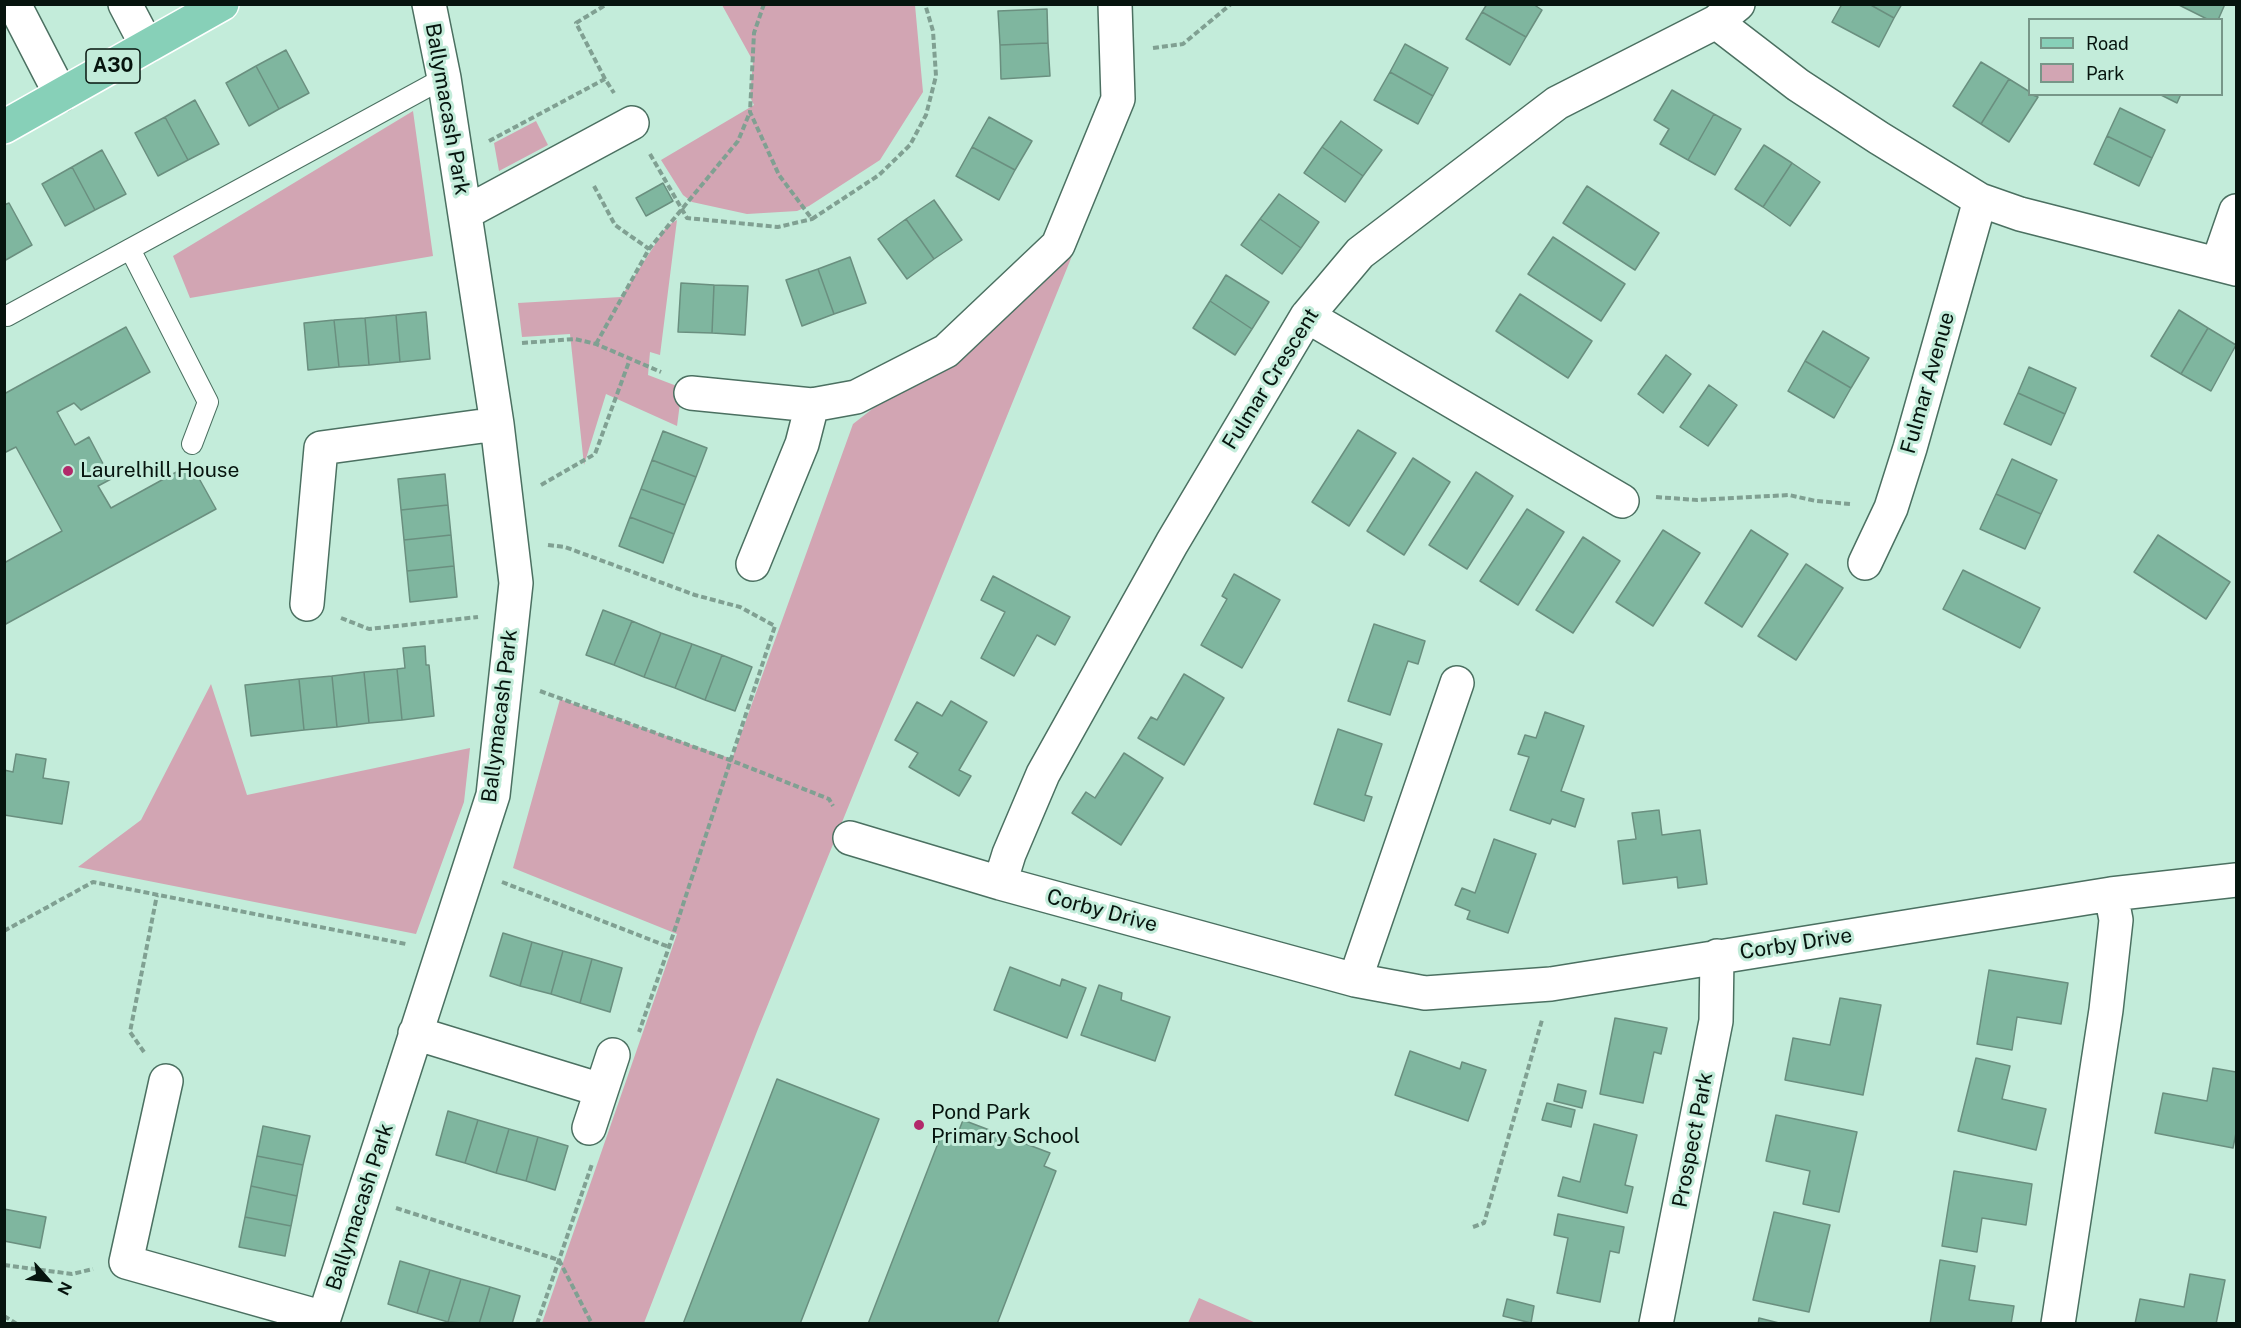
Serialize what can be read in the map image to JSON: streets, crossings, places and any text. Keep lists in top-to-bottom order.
{
  "streets": {
    "main road": ["A30"],
    "street": [
      "Ballymacash Park",
      "Fulmar Crescent",
      "Fulmar Avenue",
      "Corby Drive",
      "Prospect Park"
    ]
  },
  "crossings": [
    ["Fulmar Crescent", "Corby Drive"],
    ["Corby Drive", "Prospect Park"]
  ],
  "places": ["Laurelhill House", "Pond Park Primary School"],
  "legend": ["Road", "Park"],
  "north": "bottom right"
}
